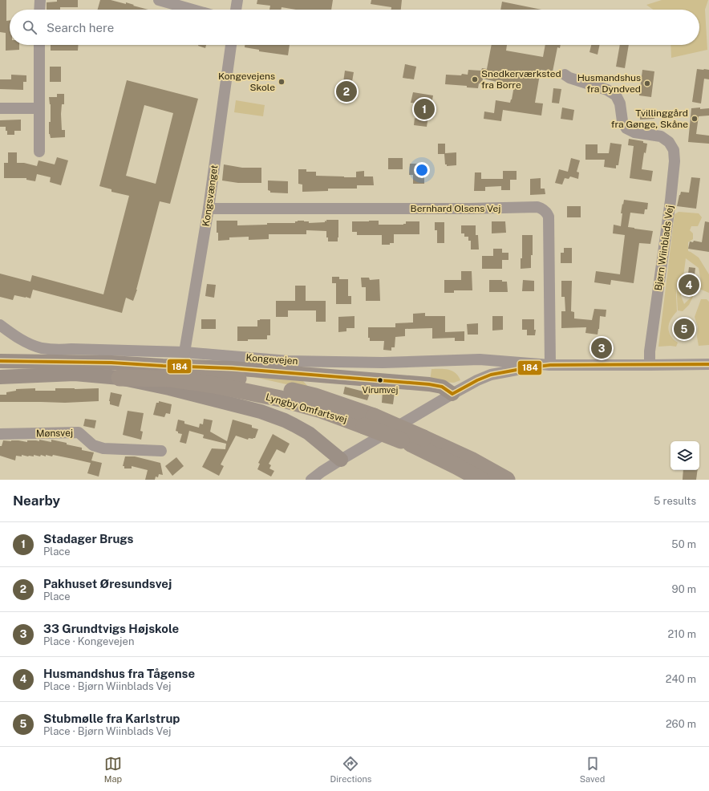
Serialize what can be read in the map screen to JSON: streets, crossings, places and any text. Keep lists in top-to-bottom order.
{
  "streets": {
    "highway": ["Lyngby Omfartsvej"],
    "main road": ["Kongevejen"],
    "street": [
      "Kongsvænget",
      "Bernhard Olsens Vej",
      "Bjørn Wiinblads Vej",
      "Mønsvej"
    ]
  },
  "crossings": [
    ["Kongsvænget", "Bernhard Olsens Vej"],
    ["Kongsvænget", "Kongevejen"],
    ["Bernhard Olsens Vej", "Kongevejen"],
    ["Bjørn Wiinblads Vej", "Kongevejen"]
  ],
  "places": [
    "Snedkerværksted fra Borre",
    "Kongevejens Skole",
    "Husmandshus fra Dyndved",
    "Tvillinggård fra Gønge, Skåne",
    "Virumvej"
  ],
  "lines": ["transit line 184"],
  "page": {
    "search": "Search here",
    "pins": [
      "2",
      "1",
      "4",
      "5",
      "3"
    ],
    "heading": ["Nearby", "5 results"],
    "list": [
      {
        "mark": "1",
        "name": "Stadager Brugs",
        "note": "Place",
        "value": "50 m"
      },
      {
        "mark": "2",
        "name": "Pakhuset Øresundsvej",
        "note": "Place",
        "value": "90 m"
      },
      {
        "mark": "3",
        "name": "33 Grundtvigs Højskole",
        "note": "Place · Kongevejen",
        "value": "210 m"
      },
      {
        "mark": "4",
        "name": "Husmandshus fra Tågense",
        "note": "Place · Bjørn Wiinblads Vej",
        "value": "240 m"
      },
      {
        "mark": "5",
        "name": "Stubmølle fra Karlstrup",
        "note": "Place · Bjørn Wiinblads Vej",
        "value": "260 m"
      }
    ],
    "nav": ["Map", "Directions", "Saved"]
  }
}
